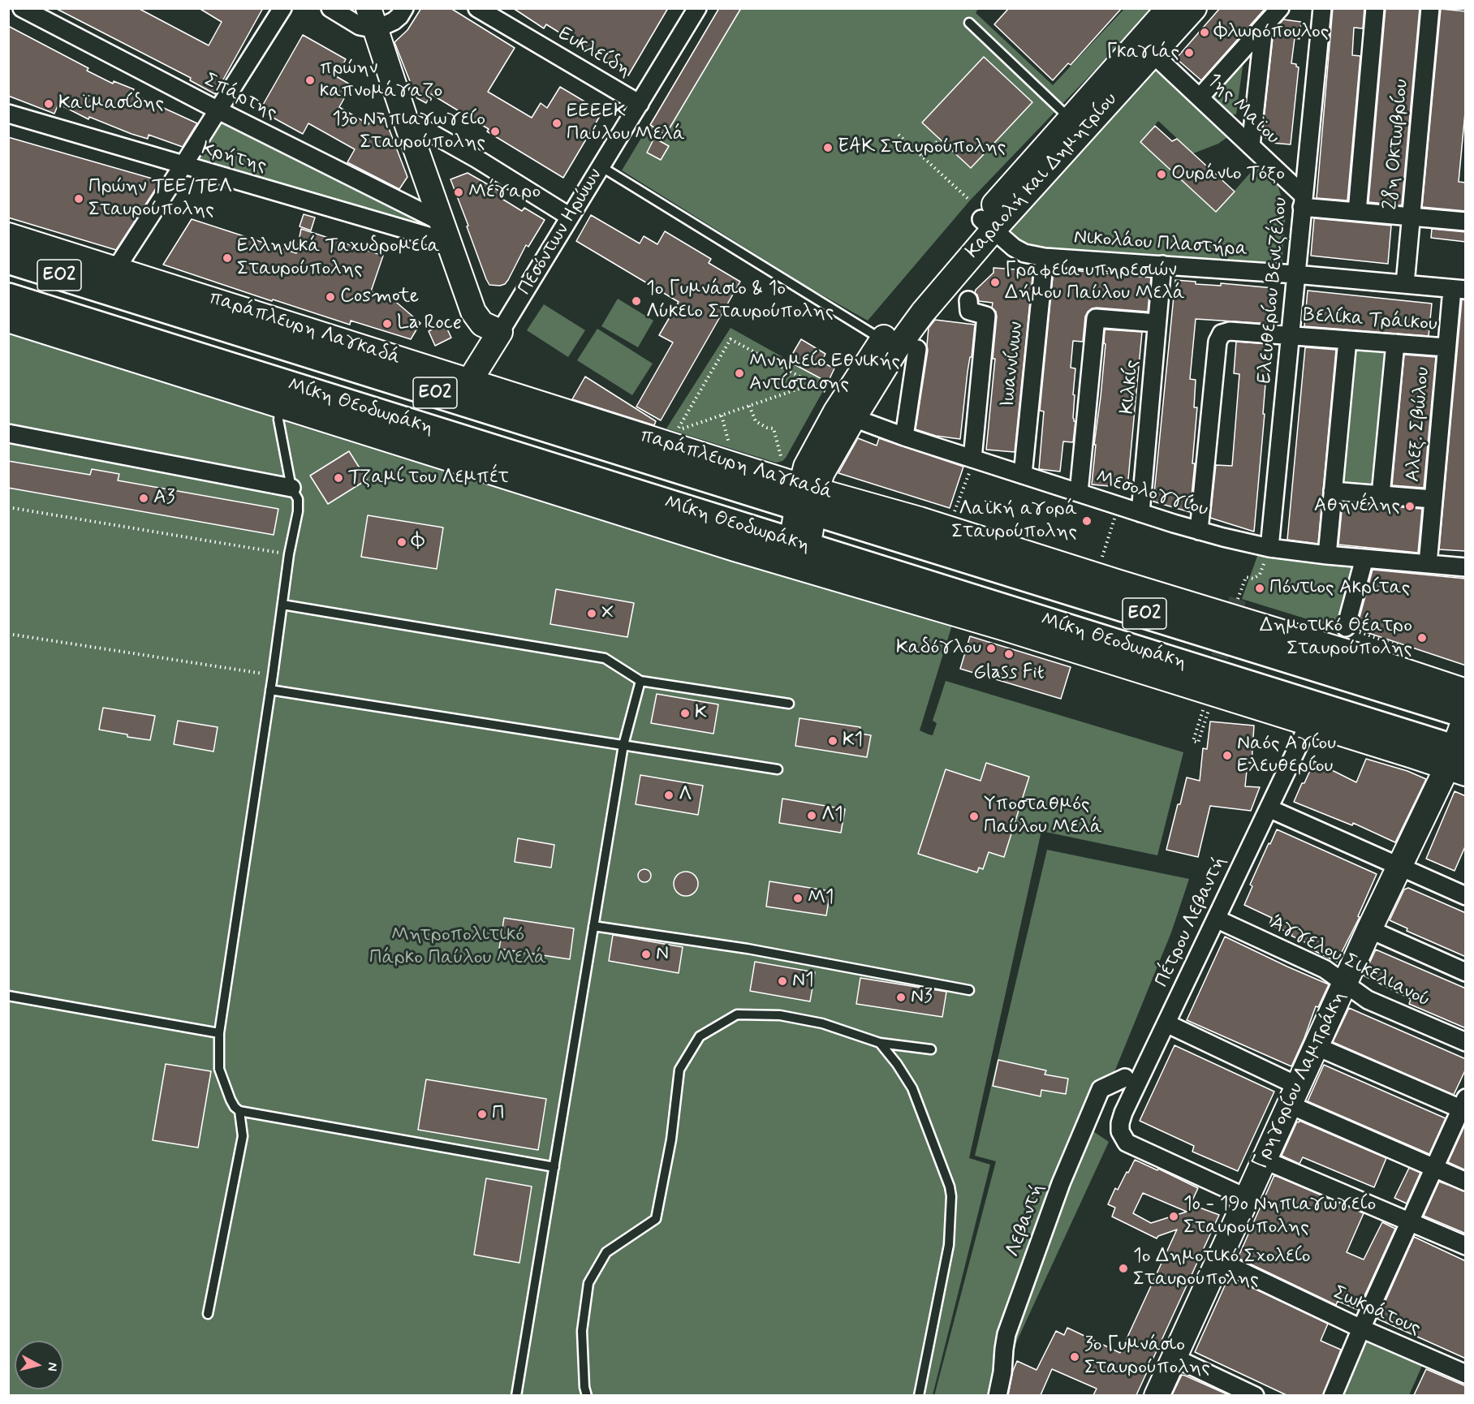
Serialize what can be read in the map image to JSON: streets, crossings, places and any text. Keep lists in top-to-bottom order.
{
  "streets": {
    "highway": ["ΕΟ2", "Μίκη Θεοδωράκη"],
    "street": [
      "Ευκλείδη",
      "Σπάρτης",
      "1ης Μαϊου",
      "28η Οκτωβρίου",
      "Κρήτης",
      "Καραολή και Δημητρίου",
      "Πεσόντων Ηρώων",
      "Νικολάου Πλαστήρα",
      "Ελευθερίου Βενιζέλου",
      "Βελίκα Τράικου",
      "παράπλευρη Λαγκαδά",
      "Ιωαννίνων",
      "Κιλκίς",
      "Αλεξ. Σβώλου",
      "Μεσολογγίου",
      "Πέτρου Λεβαντή",
      "Άγγελου Σικελιανού",
      "Γρηγορίου Λαμπράκη",
      "Λεβαντή",
      "Σωκράτους"
    ]
  },
  "crossings": [
    ["Ευκλείδη", "Πεσόντων Ηρώων"],
    ["Σπάρτης", "Κρήτης"],
    ["1ης Μαϊου", "Καραολή και Δημητρίου"],
    ["1ης Μαϊου", "Ελευθερίου Βενιζέλου"],
    ["28η Οκτωβρίου", "Νικολάου Πλαστήρα"],
    ["Καραολή και Δημητρίου", "Νικολάου Πλαστήρα"],
    ["Καραολή και Δημητρίου", "παράπλευρη Λαγκαδά"],
    ["Καραολή και Δημητρίου", "Μίκη Θεοδωράκη"],
    ["Καραολή και Δημητρίου", "Μεσολογγίου"],
    ["Πεσόντων Ηρώων", "παράπλευρη Λαγκαδά"],
    ["Νικολάου Πλαστήρα", "Ελευθερίου Βενιζέλου"],
    ["Νικολάου Πλαστήρα", "Ιωαννίνων"],
    ["Νικολάου Πλαστήρα", "Κιλκίς"],
    ["Νικολάου Πλαστήρα", "Αλεξ. Σβώλου"],
    ["Ελευθερίου Βενιζέλου", "Βελίκα Τράικου"],
    ["Ελευθερίου Βενιζέλου", "Μεσολογγίου"],
    ["Βελίκα Τράικου", "Αλεξ. Σβώλου"],
    ["Βελίκα Τράικου", "Μεσολογγίου"],
    ["παράπλευρη Λαγκαδά", "Μίκη Θεοδωράκη"],
    ["Ιωαννίνων", "Μεσολογγίου"],
    ["Κιλκίς", "Μεσολογγίου"],
    ["Μίκη Θεοδωράκη", "Γρηγορίου Λαμπράκη"],
    ["Αλεξ. Σβώλου", "Μεσολογγίου"],
    ["Πέτρου Λεβαντή", "Άγγελου Σικελιανού"],
    ["Πέτρου Λεβαντή", "Γρηγορίου Λαμπράκη"],
    ["Άγγελου Σικελιανού", "Γρηγορίου Λαμπράκη"],
    ["Γρηγορίου Λαμπράκη", "Σωκράτους"]
  ],
  "parks": ["Μητροπολιτικό Πάρκο Παύλου Μελά"],
  "places": [
    "Φλωρόπουλος",
    "Γκαγιάς",
    "πρώην καπνομάγαζο",
    "Καϊμασίδης",
    "ΕΕΕΕΚ Παύλου Μελά",
    "13ο Νηπιαγωγείο Σταυρούπολης",
    "EAK Σταυρούπολης",
    "Ουράνιο Τόξο",
    "Μέγαρο",
    "Πρώην ΤΕΕ/ΤΕΛ Σταυρούπολης",
    "Ελληνικά Ταχυδρομεία Σταυρούπολης",
    "Γραφεία υπηρεσιών Δήμου Παύλου Μελά",
    "Cosmote",
    "1ο Γυμνάσιο & 1ο Λύκειο Σταυρούπολης",
    "La Roce",
    "Μνημείο Εθνικής Αντίστασης",
    "Τζαμί του Λεμπέτ",
    "Α3",
    "Αθηνέλης",
    "Λαϊκή αγορά Σταυρούπολης",
    "Φ",
    "Πόντιος Ακρίτας",
    "Χ",
    "Δημοτικό Θέατρο Σταυρούπολης",
    "Καδόγλου",
    "Glass Fit",
    "Κ",
    "Κ1",
    "Ναός Αγίου Ελευθερίου",
    "Λ",
    "Λ1",
    "Υποσταθμός Παύλου Μελά",
    "Μ1",
    "Ν",
    "Ν1",
    "Ν3",
    "Π",
    "1o - 19o Νηπιαγωγείο Σταυρούπολης",
    "1ο Δημοτικό Σχολείο Σταυρούπολης",
    "3ο Γυμνάσιο Σταυρούπολης"
  ],
  "north": "right"
}
